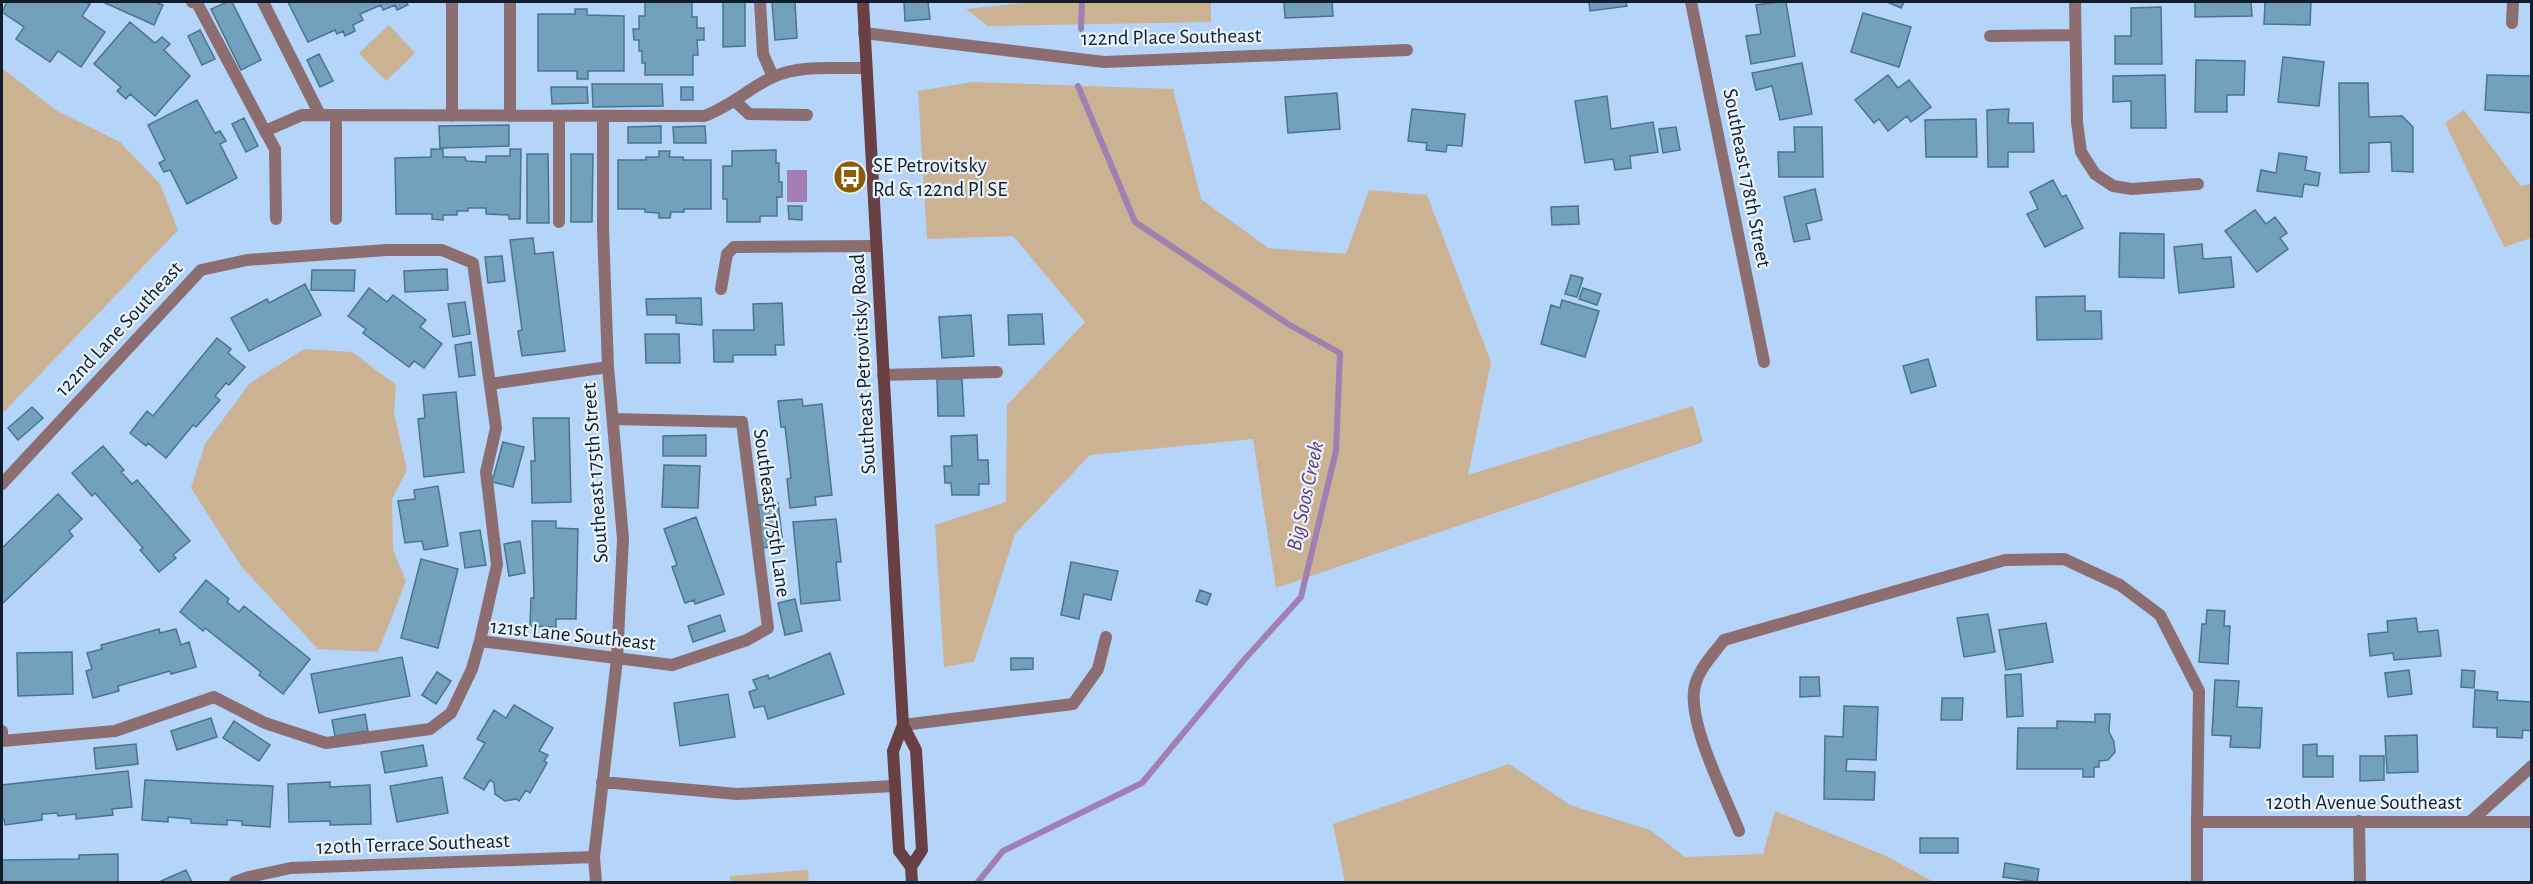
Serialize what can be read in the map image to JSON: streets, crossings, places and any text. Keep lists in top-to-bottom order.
{
  "streets": {
    "main road": ["Southeast Petrovitsky Road"],
    "street": [
      "122nd Place Southeast",
      "Southeast 178th Street",
      "122nd Lane Southeast",
      "Southeast 175th Street",
      "Southeast 175th Lane",
      "121st Lane Southeast",
      "120th Avenue Southeast",
      "120th Terrace Southeast"
    ]
  },
  "crossings": [
    ["122nd Place Southeast", "Southeast Petrovitsky Road"],
    ["Southeast 175th Street", "Southeast 175th Lane"],
    ["Southeast 175th Street", "121st Lane Southeast"],
    ["Southeast 175th Street", "120th Terrace Southeast"],
    ["Southeast 175th Lane", "121st Lane Southeast"]
  ],
  "water": ["Big Soos Creek"],
  "places": {
    "bus stop": ["SE Petrovitsky Rd & 122nd Pl SE"]
  }
}
